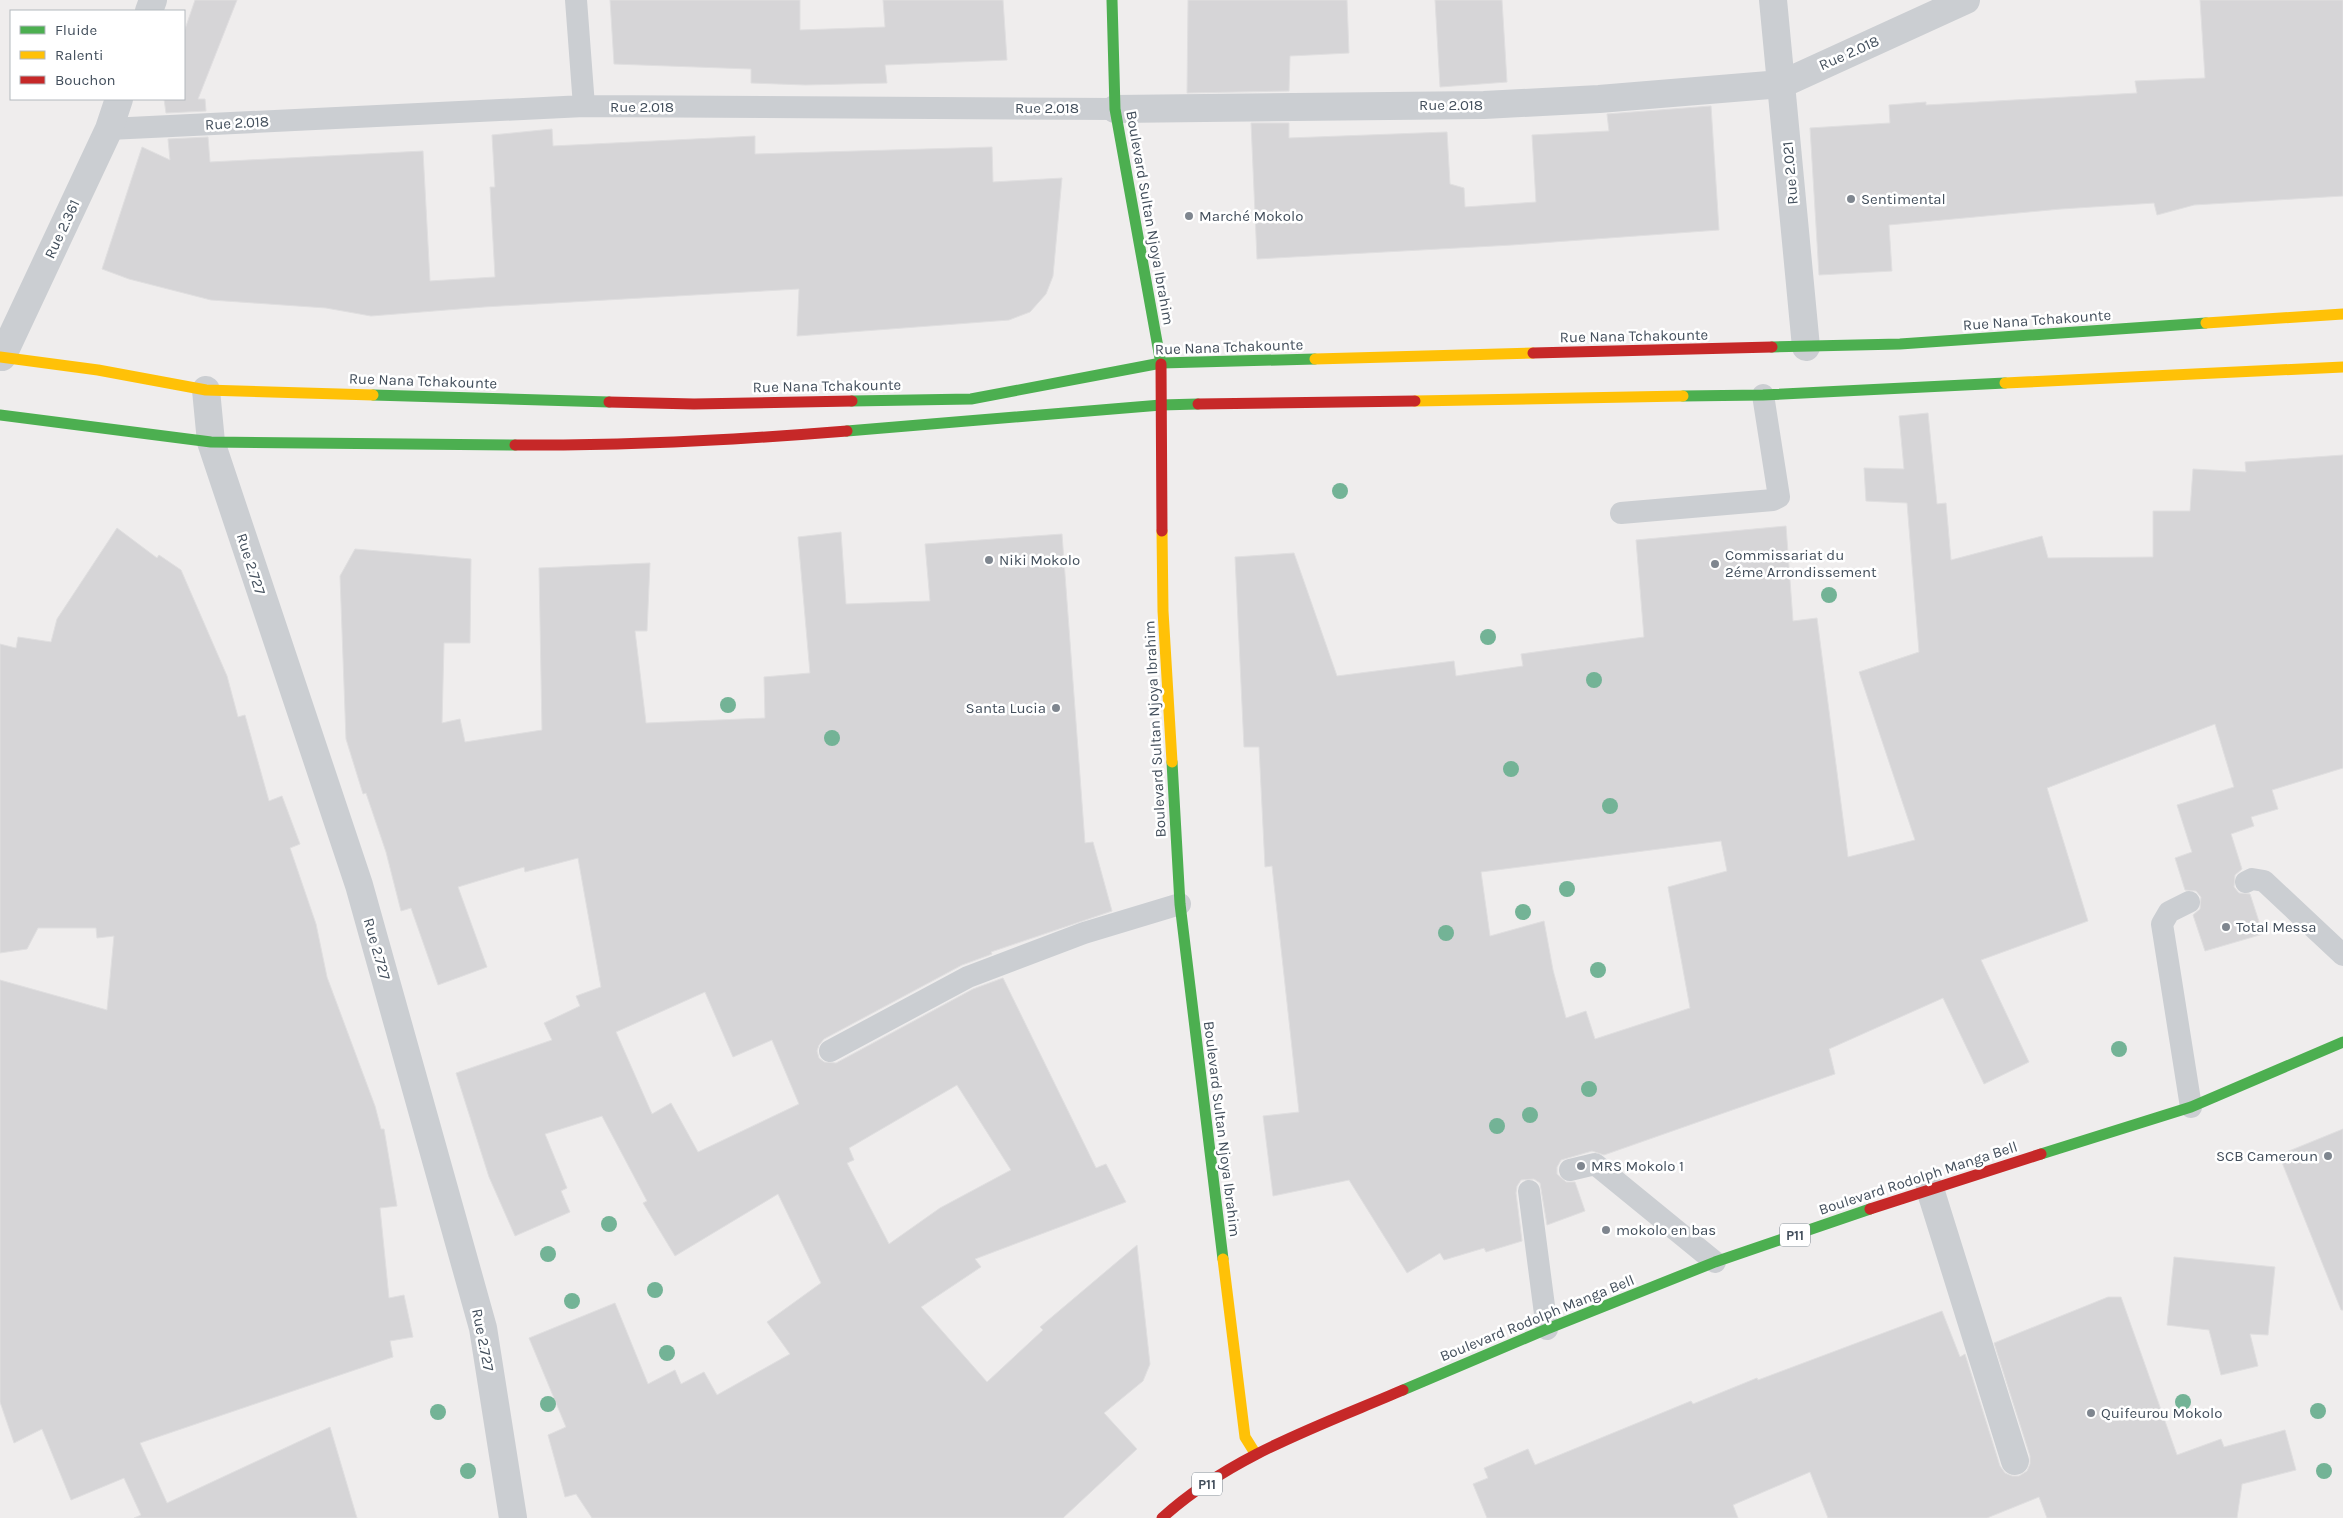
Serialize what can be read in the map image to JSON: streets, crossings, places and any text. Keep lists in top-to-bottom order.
{
  "streets": {
    "main road": [
      "Boulevard Sultan Njoya Ibrahim",
      "Rue Nana Tchakounte",
      "Boulevard Rodolph Manga Bell",
      "P11"
    ],
    "street": [
      "Rue 2.018",
      "Rue 2.021",
      "Rue 2.361",
      "Rue 2.727"
    ]
  },
  "crossings": [
    ["Rue 2.018", "Rue 2.021"],
    ["Rue 2.018", "Boulevard Sultan Njoya Ibrahim"],
    ["Rue 2.018", "Rue 2.361"],
    ["Rue 2.021", "Rue Nana Tchakounte"],
    ["Boulevard Sultan Njoya Ibrahim", "Rue Nana Tchakounte"],
    ["Boulevard Sultan Njoya Ibrahim", "Boulevard Rodolph Manga Bell"],
    ["Boulevard Sultan Njoya Ibrahim", "P11"],
    ["Rue 2.361", "Rue Nana Tchakounte"],
    ["Rue Nana Tchakounte", "Rue 2.727"],
    ["Boulevard Rodolph Manga Bell", "P11"]
  ],
  "places": [
    "Sentimental",
    "Marché Mokolo",
    "Niki Mokolo",
    "Commissariat du 2éme Arrondissement",
    "Santa Lucia",
    "Total Messa",
    "SCB Cameroun",
    "MRS Mokolo 1",
    "mokolo en bas",
    "Quifeurou Mokolo"
  ],
  "legend": ["Fluide", "Ralenti", "Bouchon"]
}
